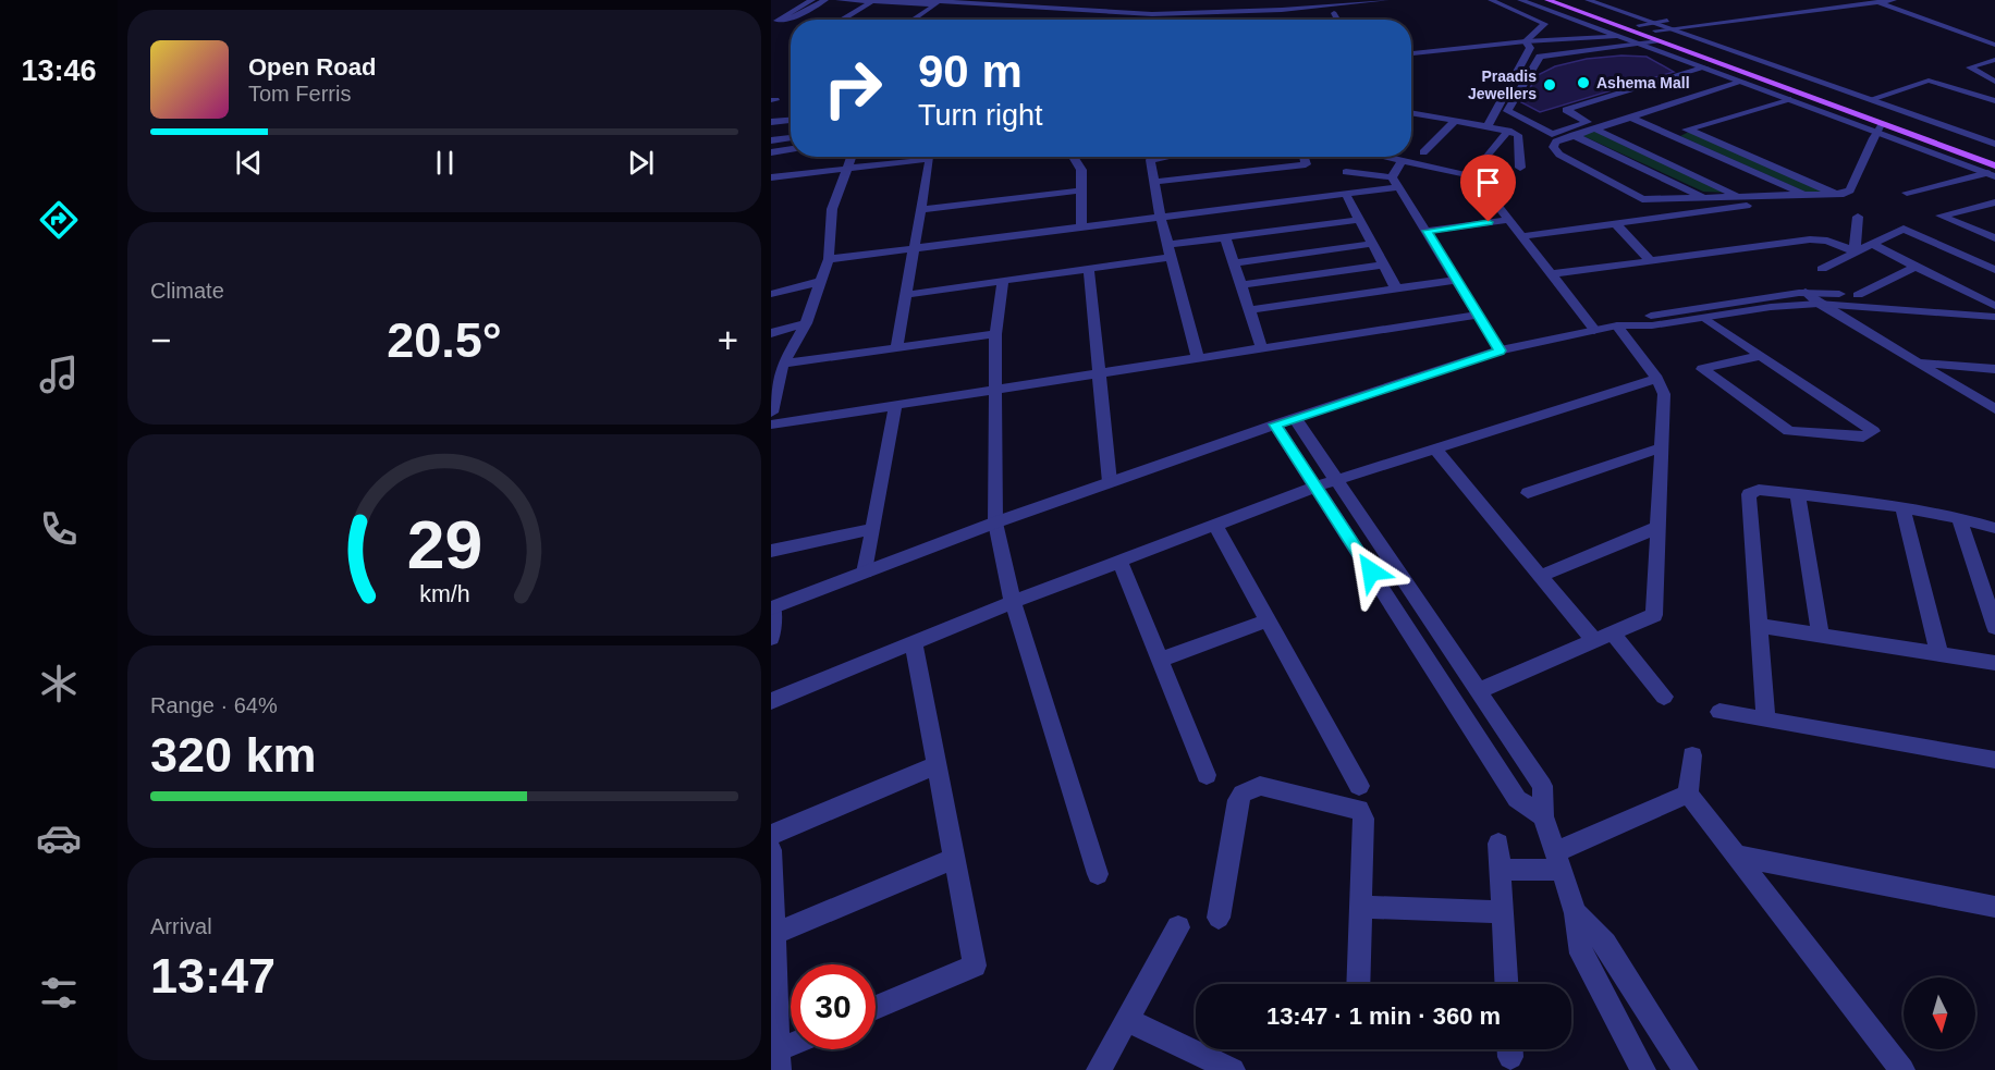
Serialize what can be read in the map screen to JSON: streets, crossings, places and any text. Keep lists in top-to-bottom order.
{
  "places": ["Ashema Mall", "Praadis Jewellers"],
  "north": "bottom",
  "page": {
    "tabs": "13:46",
    "turn": ["90 m", "Turn right"],
    "song": ["Open Road", "Tom Ferris"],
    "tile": [
      "Climate",
      ["Range · 64%", "320 km"],
      ["Arrival", "13:47"]
    ],
    "heat": ["−", "20.5°", "+"],
    "limit": "30",
    "trip": "13:47 · 1 min · 360 m",
    "gauge": ["29", "km/h"]
  }
}
